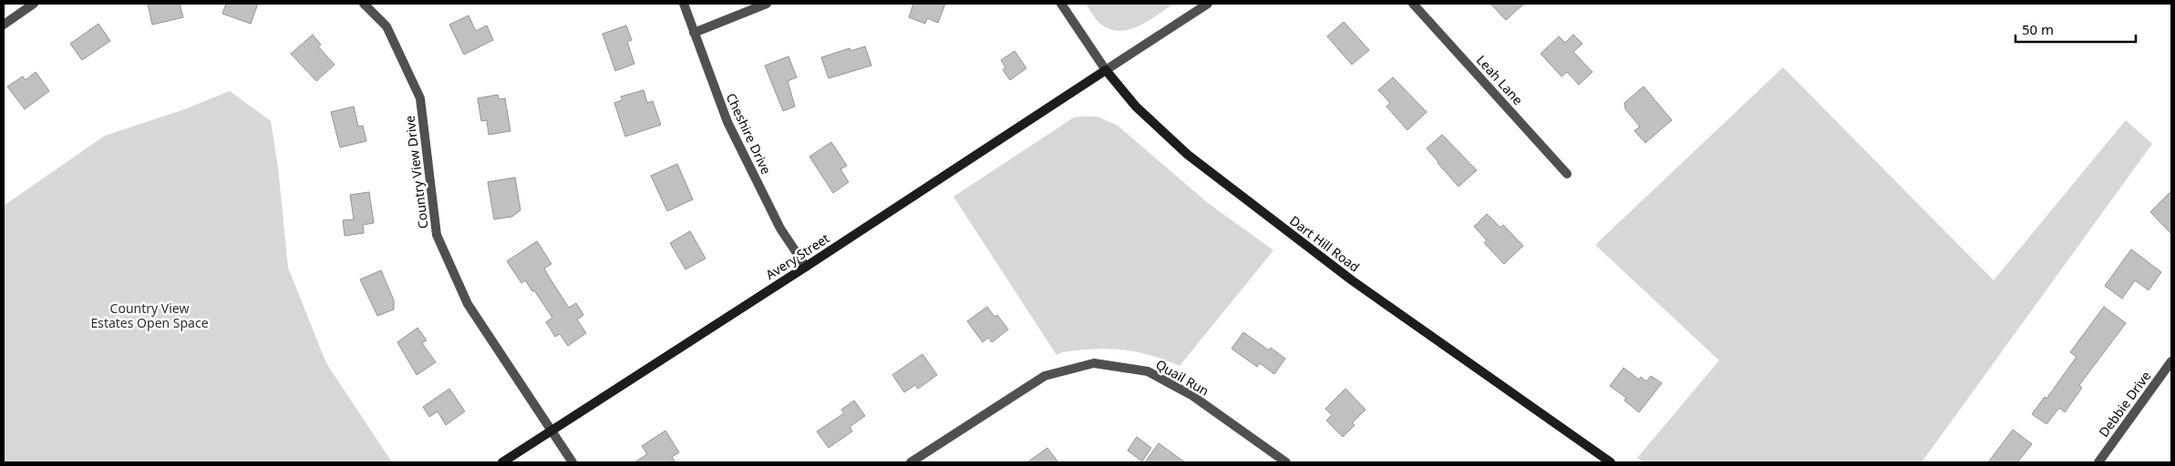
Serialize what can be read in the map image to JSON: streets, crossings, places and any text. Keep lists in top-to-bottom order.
{
  "streets": {
    "main road": ["Dart Hill Road", "Avery Street"],
    "street": [
      "Leah Lane",
      "Cheshire Drive",
      "Country View Drive",
      "Quail Run",
      "Debbie Drive"
    ]
  },
  "crossings": [
    ["Cheshire Drive", "Avery Street"],
    ["Country View Drive", "Avery Street"],
    ["Dart Hill Road", "Avery Street"]
  ],
  "parks": ["Country View Estates Open Space"],
  "scale_bar": "50 m"
}
